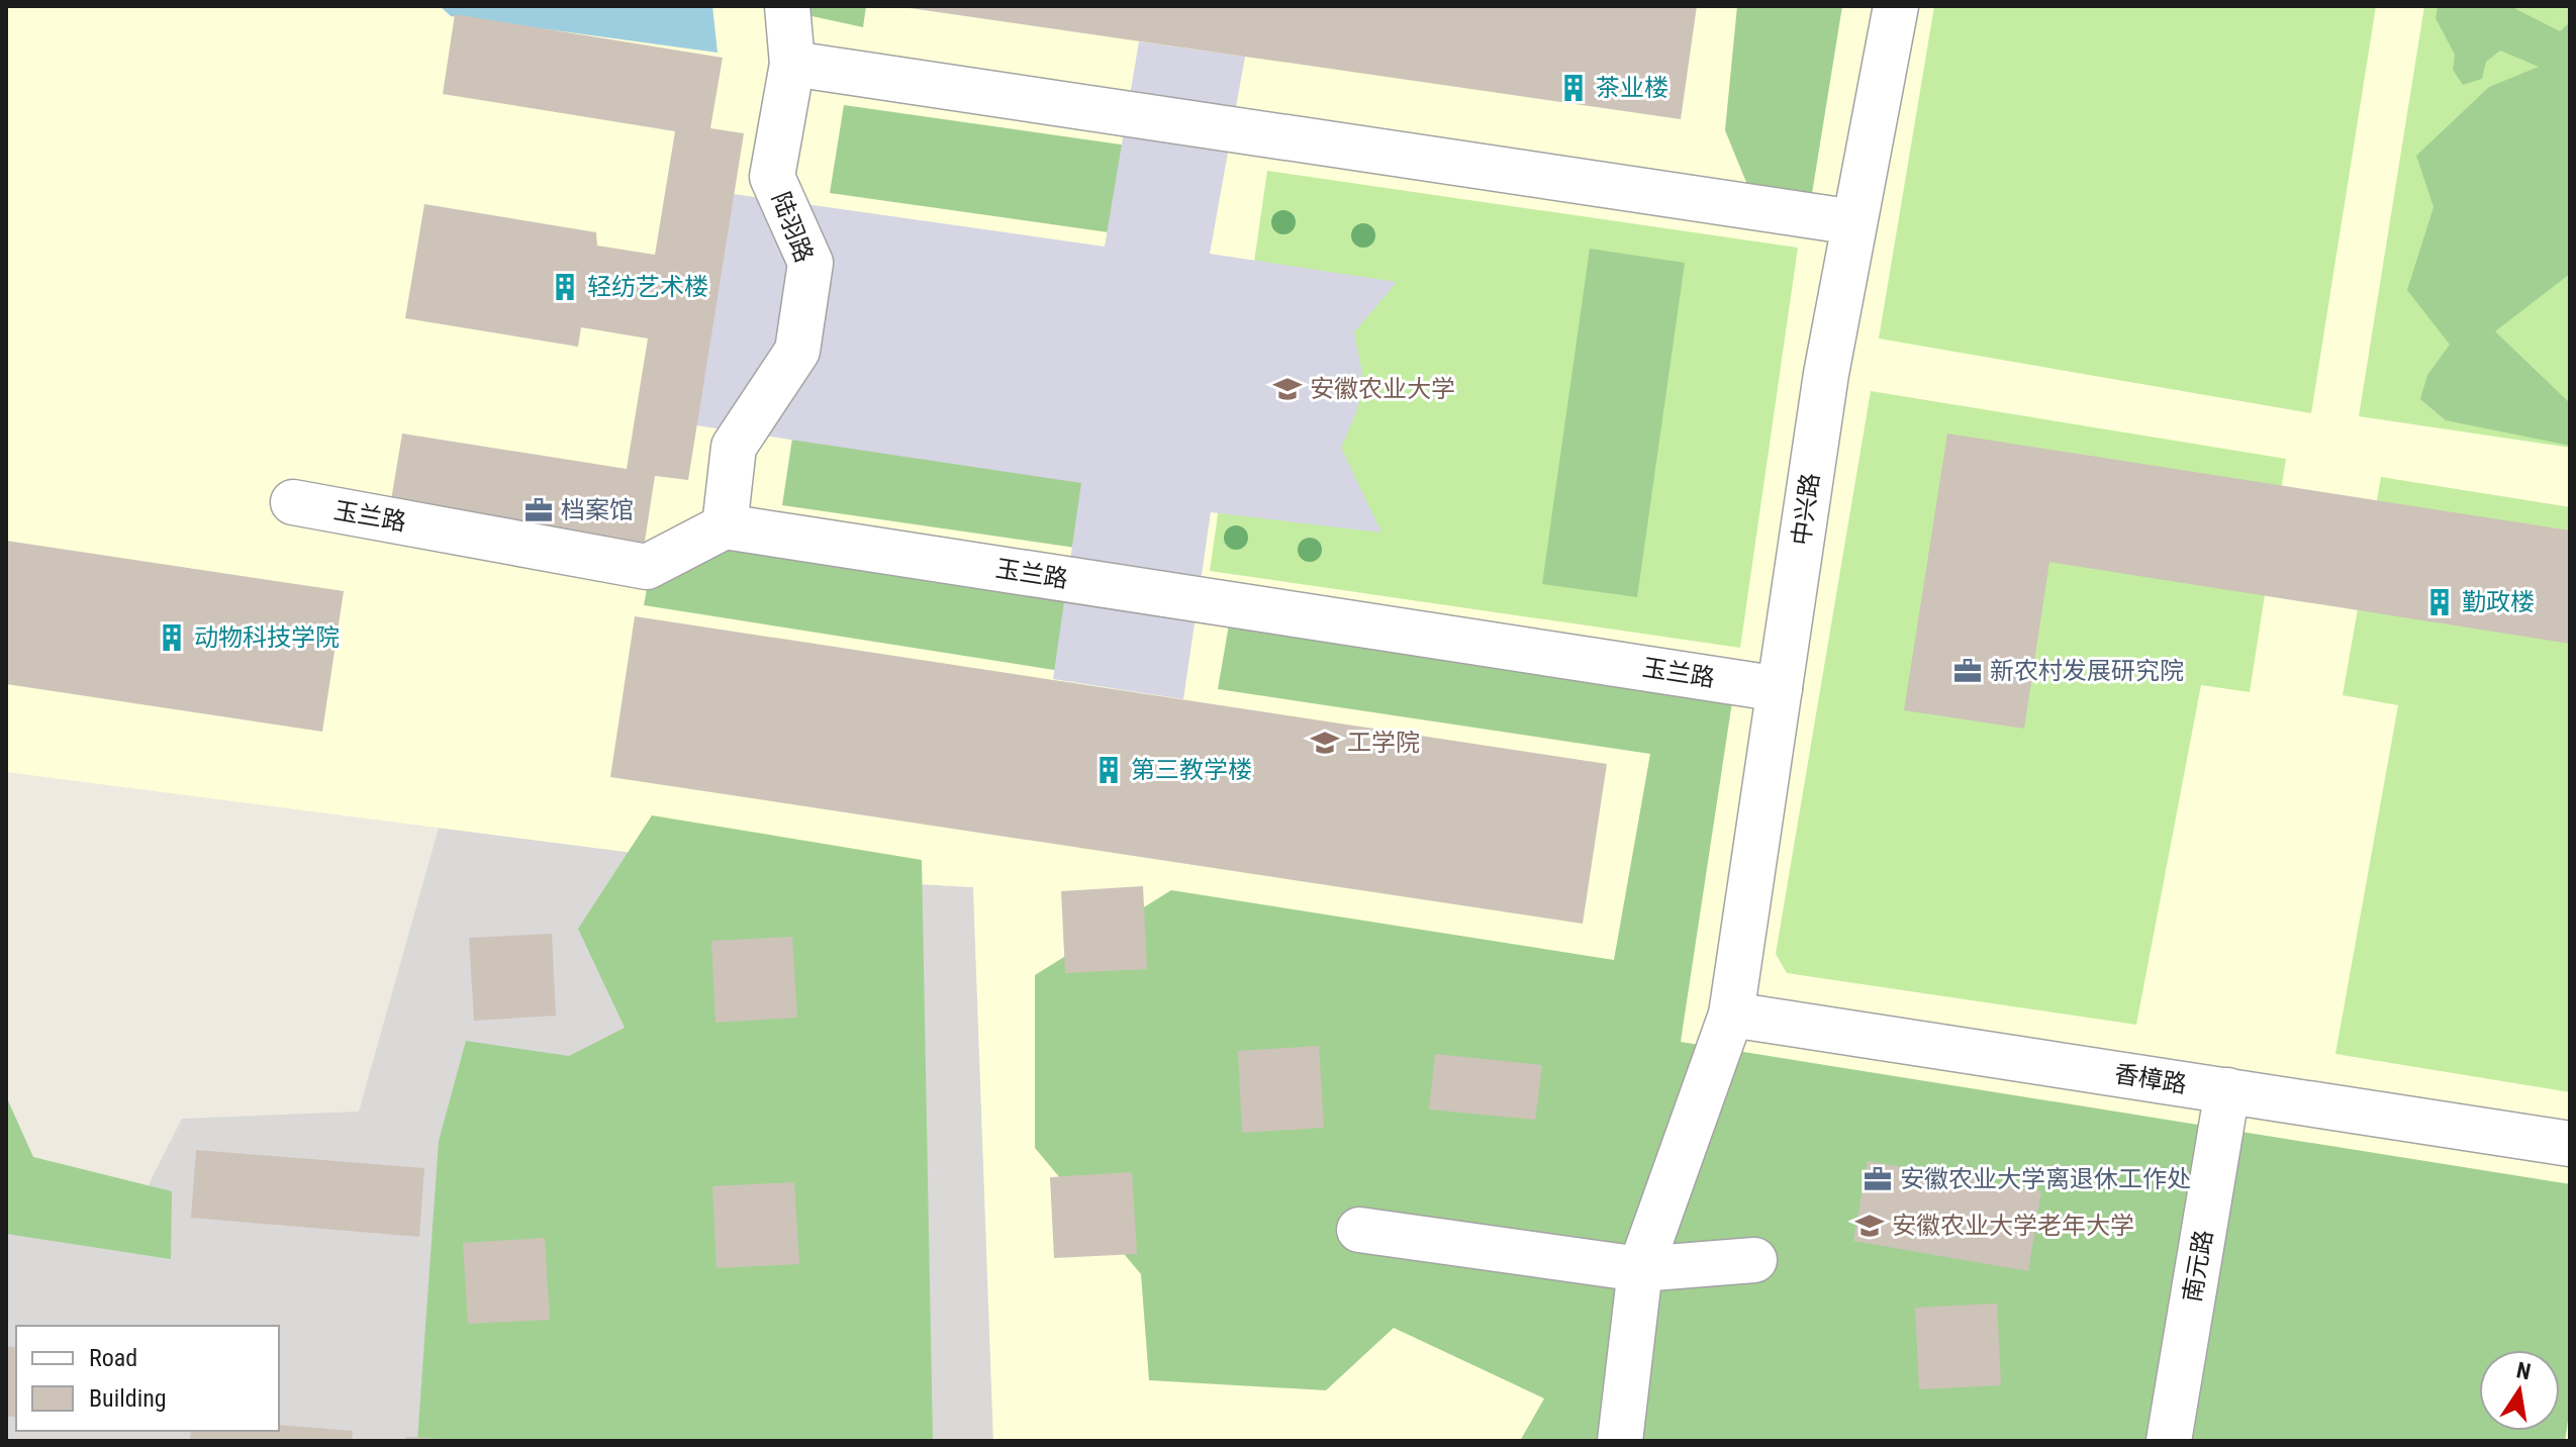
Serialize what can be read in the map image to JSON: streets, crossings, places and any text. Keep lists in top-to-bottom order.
{
  "streets": {
    "street": [
      "陆羽路",
      "中兴路",
      "玉兰路",
      "香樟路",
      "南元路"
    ]
  },
  "crossings": [
    ["陆羽路", "玉兰路"],
    ["中兴路", "玉兰路"],
    ["中兴路", "香樟路"],
    ["香樟路", "南元路"]
  ],
  "places": {
    "building": [
      "茶业楼",
      "轻纺艺术楼",
      "勤政楼",
      "动物科技学院",
      "第三教学楼"
    ],
    "school or university": ["安徽农业大学", "工学院", "安徽农业大学老年大学"],
    "office": ["档案馆", "新农村发展研究院", "安徽农业大学离退休工作处"]
  },
  "legend": ["Road", "Building"],
  "north": "top"
}
